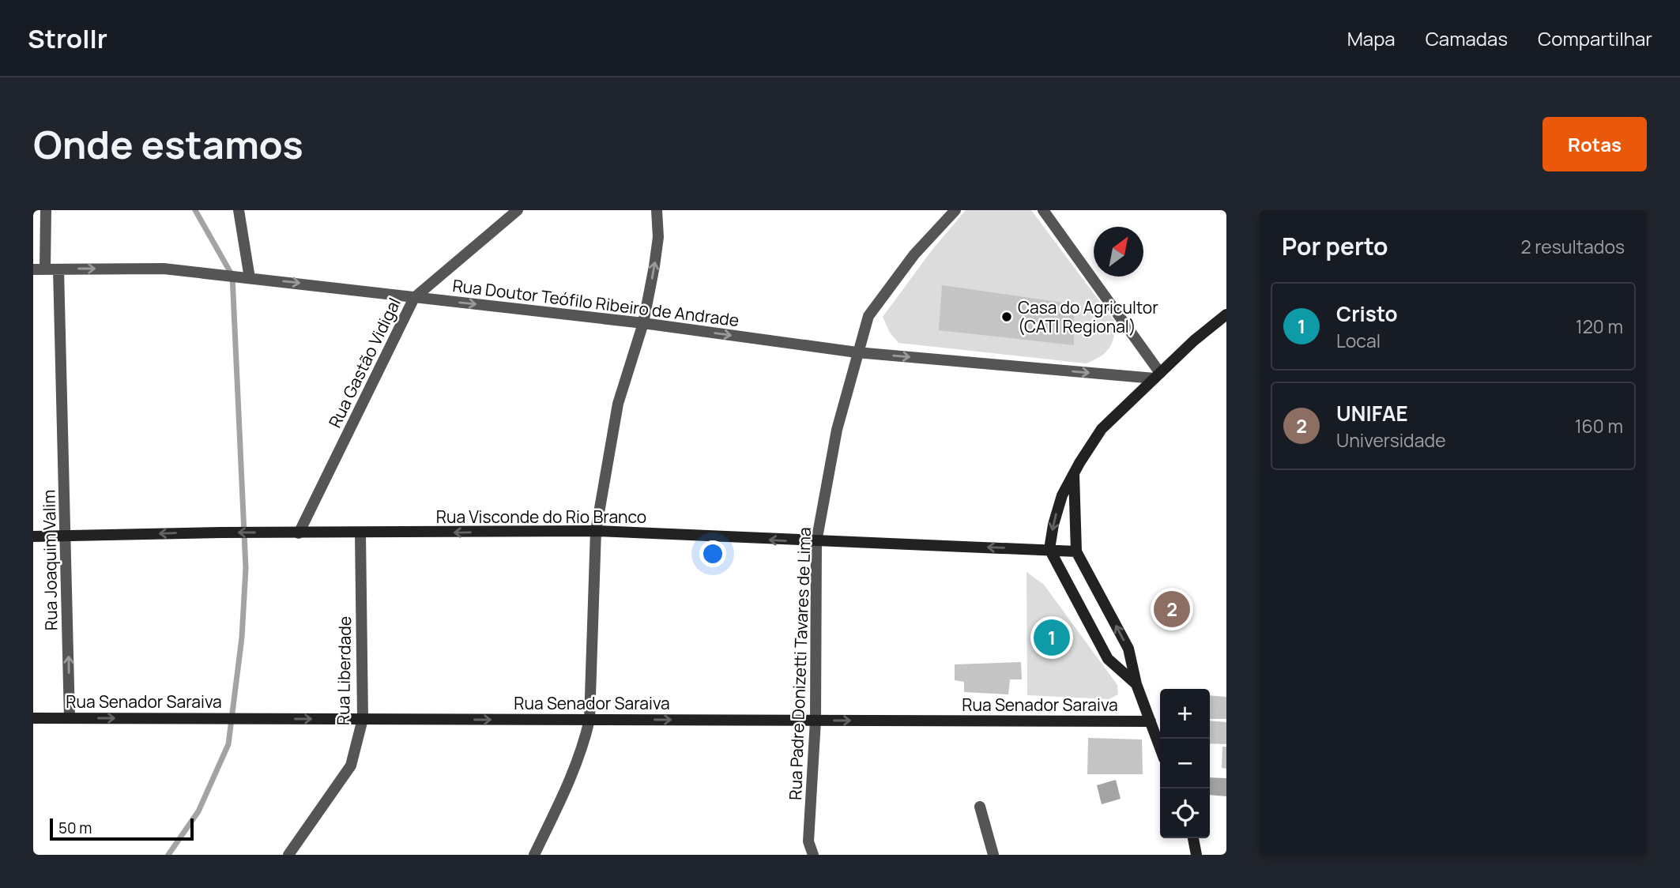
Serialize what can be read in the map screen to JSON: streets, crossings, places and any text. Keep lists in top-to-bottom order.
{
  "streets": {
    "main road": ["Rua Visconde do Rio Branco", "Rua Senador Saraiva"],
    "street": [
      "Rua Doutor Teófilo Ribeiro de Andrade",
      "Rua Gastão Vidigal",
      "Rua Joaquim Valim",
      "Rua Padre Donizetti Tavares de Lima",
      "Rua Liberdade"
    ]
  },
  "crossings": [
    ["Rua Doutor Teófilo Ribeiro de Andrade", "Rua Gastão Vidigal"],
    ["Rua Doutor Teófilo Ribeiro de Andrade", "Rua Joaquim Valim"],
    ["Rua Doutor Teófilo Ribeiro de Andrade", "Rua Padre Donizetti Tavares de Lima"],
    ["Rua Gastão Vidigal", "Rua Visconde do Rio Branco"],
    ["Rua Visconde do Rio Branco", "Rua Joaquim Valim"],
    ["Rua Visconde do Rio Branco", "Rua Padre Donizetti Tavares de Lima"],
    ["Rua Visconde do Rio Branco", "Rua Liberdade"],
    ["Rua Joaquim Valim", "Rua Senador Saraiva"],
    ["Rua Padre Donizetti Tavares de Lima", "Rua Senador Saraiva"],
    ["Rua Liberdade", "Rua Senador Saraiva"]
  ],
  "one_way": [
    "Rua Doutor Teófilo Ribeiro de Andrade",
    "Rua Visconde do Rio Branco",
    "Rua Joaquim Valim",
    "Rua Senador Saraiva"
  ],
  "places": ["Casa do Agricultor (CATI Regional)"],
  "scale_bar": "50 m",
  "north": "top right",
  "page": {
    "header": "Strollr",
    "nav": ["Mapa", "Camadas", "Compartilhar"],
    "buttons": "Rotas",
    "title": "Onde estamos",
    "heading": ["Por perto", "2 resultados"],
    "list": [
      {
        "mark": "1",
        "name": "Cristo",
        "note": "Local",
        "value": "120 m"
      },
      {
        "mark": "2",
        "name": "UNIFAE",
        "note": "Universidade",
        "value": "160 m"
      }
    ],
    "pins": ["2", "1"],
    "map_buttons": ["+", "−"],
    "scale": "50 m"
  }
}
